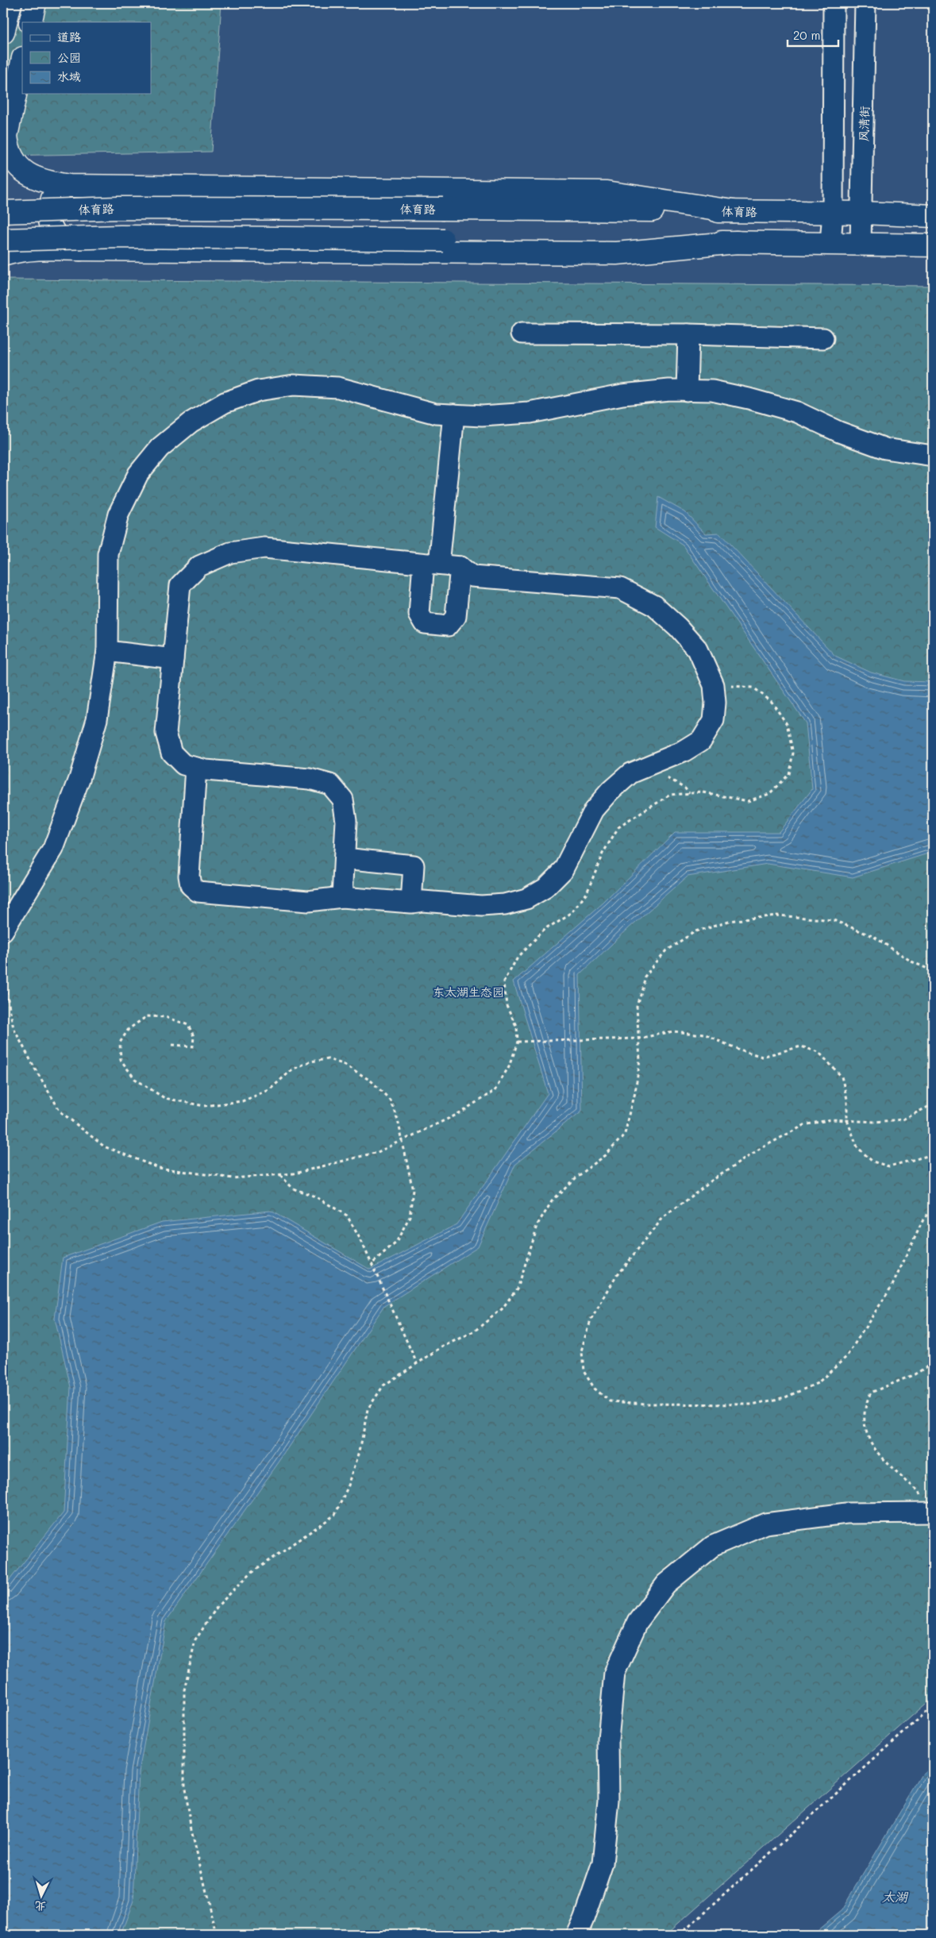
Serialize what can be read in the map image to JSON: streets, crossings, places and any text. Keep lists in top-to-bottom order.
{
  "streets": {
    "main road": ["体育路"],
    "street": ["风清街"]
  },
  "crossings": [
    ["风清街", "体育路"]
  ],
  "water": ["太湖"],
  "parks": ["东太湖生态园"],
  "legend": ["道路", "公园", "水域"],
  "scale_bar": "20 m",
  "north": "bottom"
}
